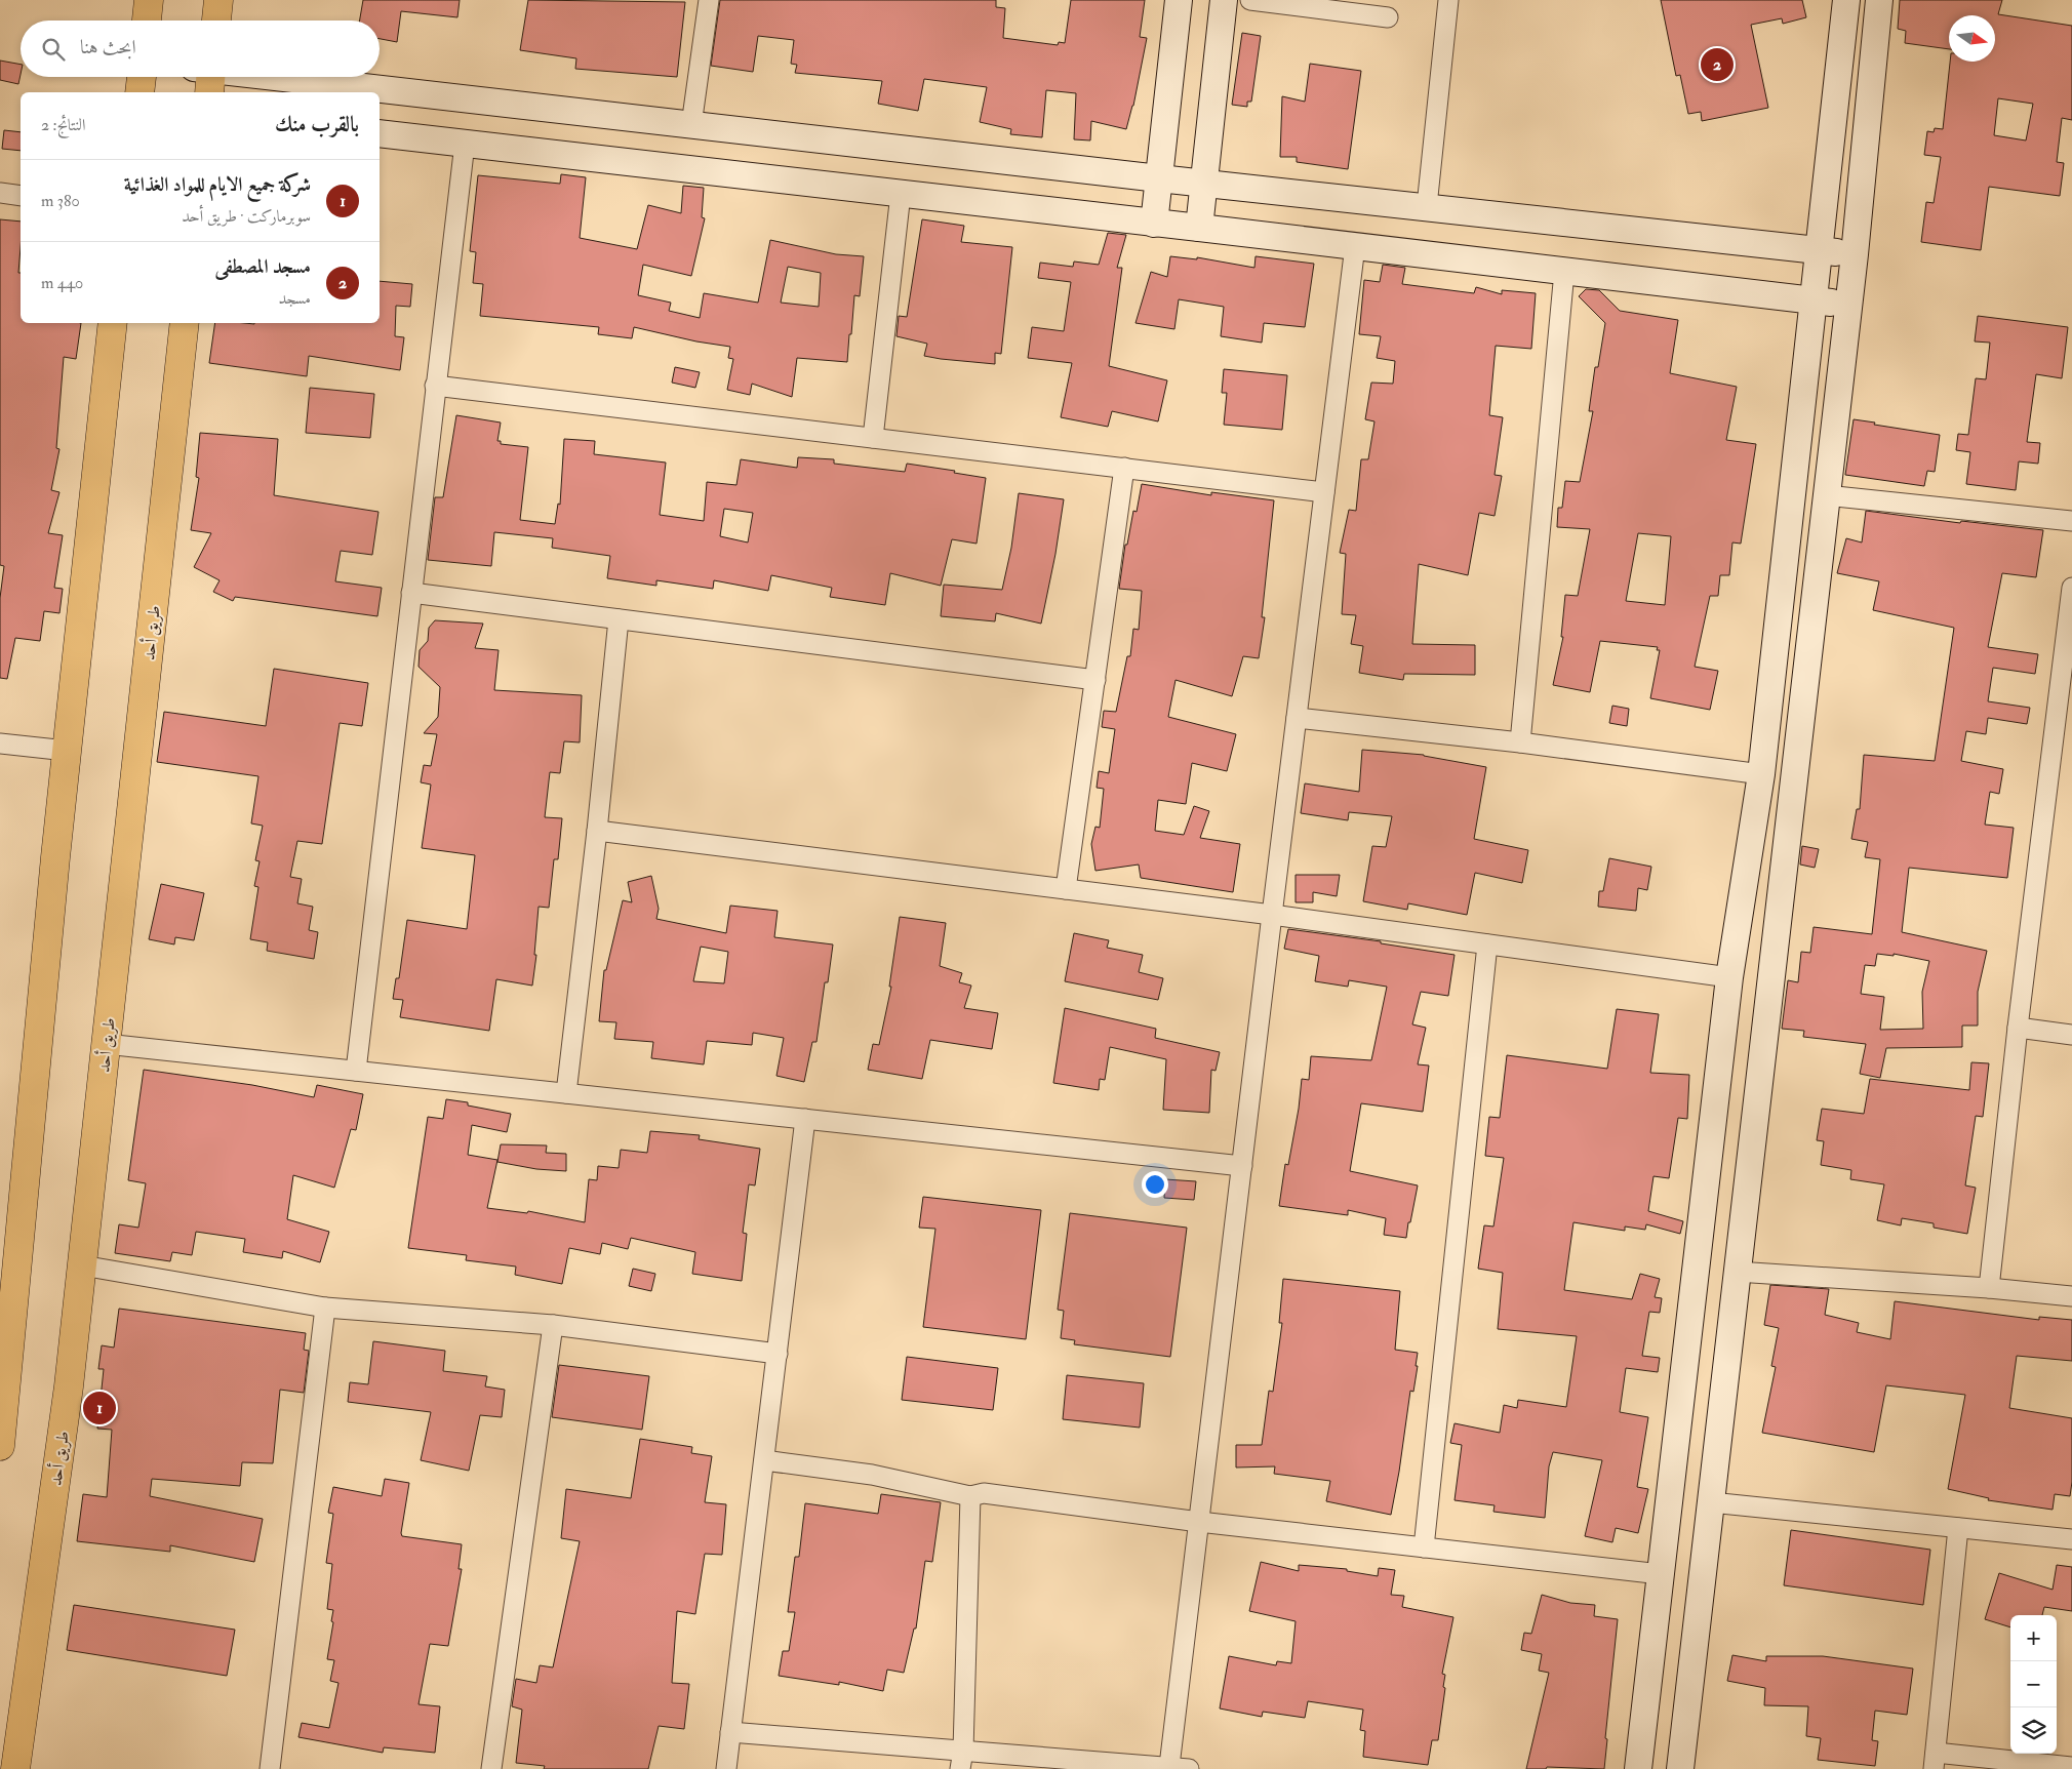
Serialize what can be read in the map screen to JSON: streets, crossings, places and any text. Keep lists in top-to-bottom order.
{
  "streets": {
    "main road": ["طريق أحد"]
  },
  "north": "right",
  "page": {
    "search": "ابحث هنا",
    "pins": ["2", "1"],
    "heading": ["بالقرب منك", "النتائج: 2"],
    "list": [
      {
        "mark": "1",
        "name": "شركة جميع الايام للمواد الغذائية",
        "note": "سوبرماركت · طريق أحد",
        "value": "380 m"
      },
      {
        "mark": "2",
        "name": "مسجد المصطفى",
        "note": "مسجد",
        "value": "440 m"
      }
    ],
    "map_buttons": ["+", "−"]
  }
}
